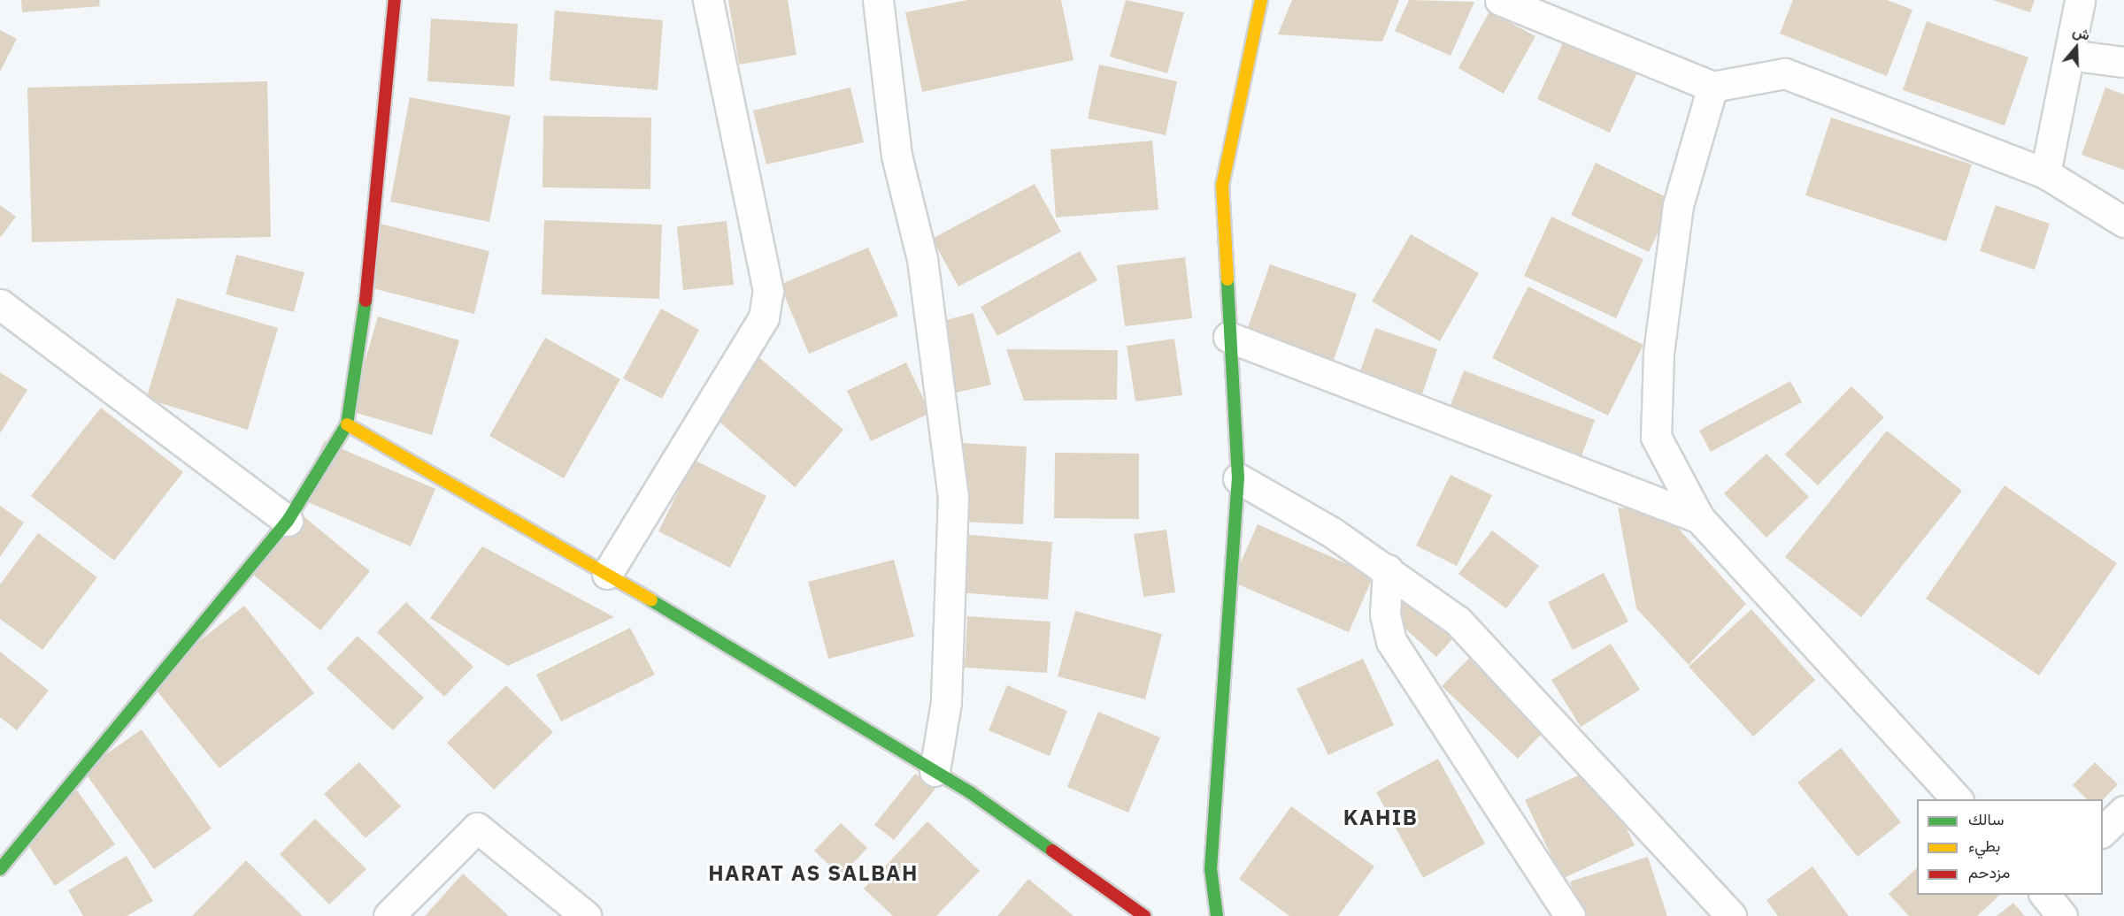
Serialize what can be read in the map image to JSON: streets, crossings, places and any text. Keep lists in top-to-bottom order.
{
  "districts": ["KAHIB", "HARAT AS SALBAH"],
  "legend": ["سالك", "بطيء", "مزدحم"],
  "north": "top"
}
